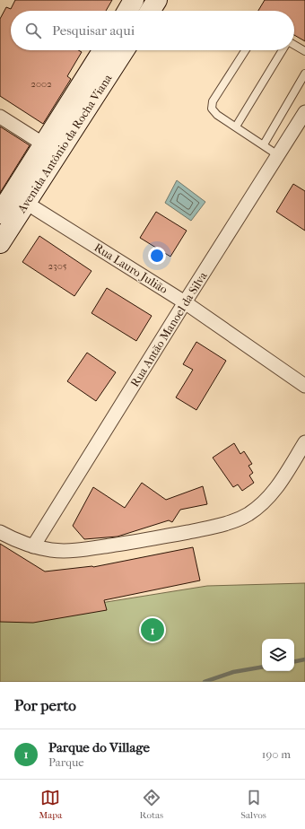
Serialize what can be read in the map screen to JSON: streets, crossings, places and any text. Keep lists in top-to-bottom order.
{
  "streets": {
    "main road": ["Avenida Antônio da Rocha Viana"],
    "street": ["Rua Lauro Julião", "Rua Antão Manoel da Silva"]
  },
  "crossings": [
    ["Avenida Antônio da Rocha Viana", "Rua Lauro Julião"],
    ["Rua Lauro Julião", "Rua Antão Manoel da Silva"]
  ],
  "house_numbers": ["2002", "2305"],
  "page": {
    "search": "Pesquisar aqui",
    "pins": "1",
    "heading": "Por perto",
    "list": [
      {
        "mark": "1",
        "name": "Parque do Village",
        "note": "Parque",
        "value": "190 m"
      }
    ],
    "nav": ["Mapa", "Rotas", "Salvos"]
  }
}
